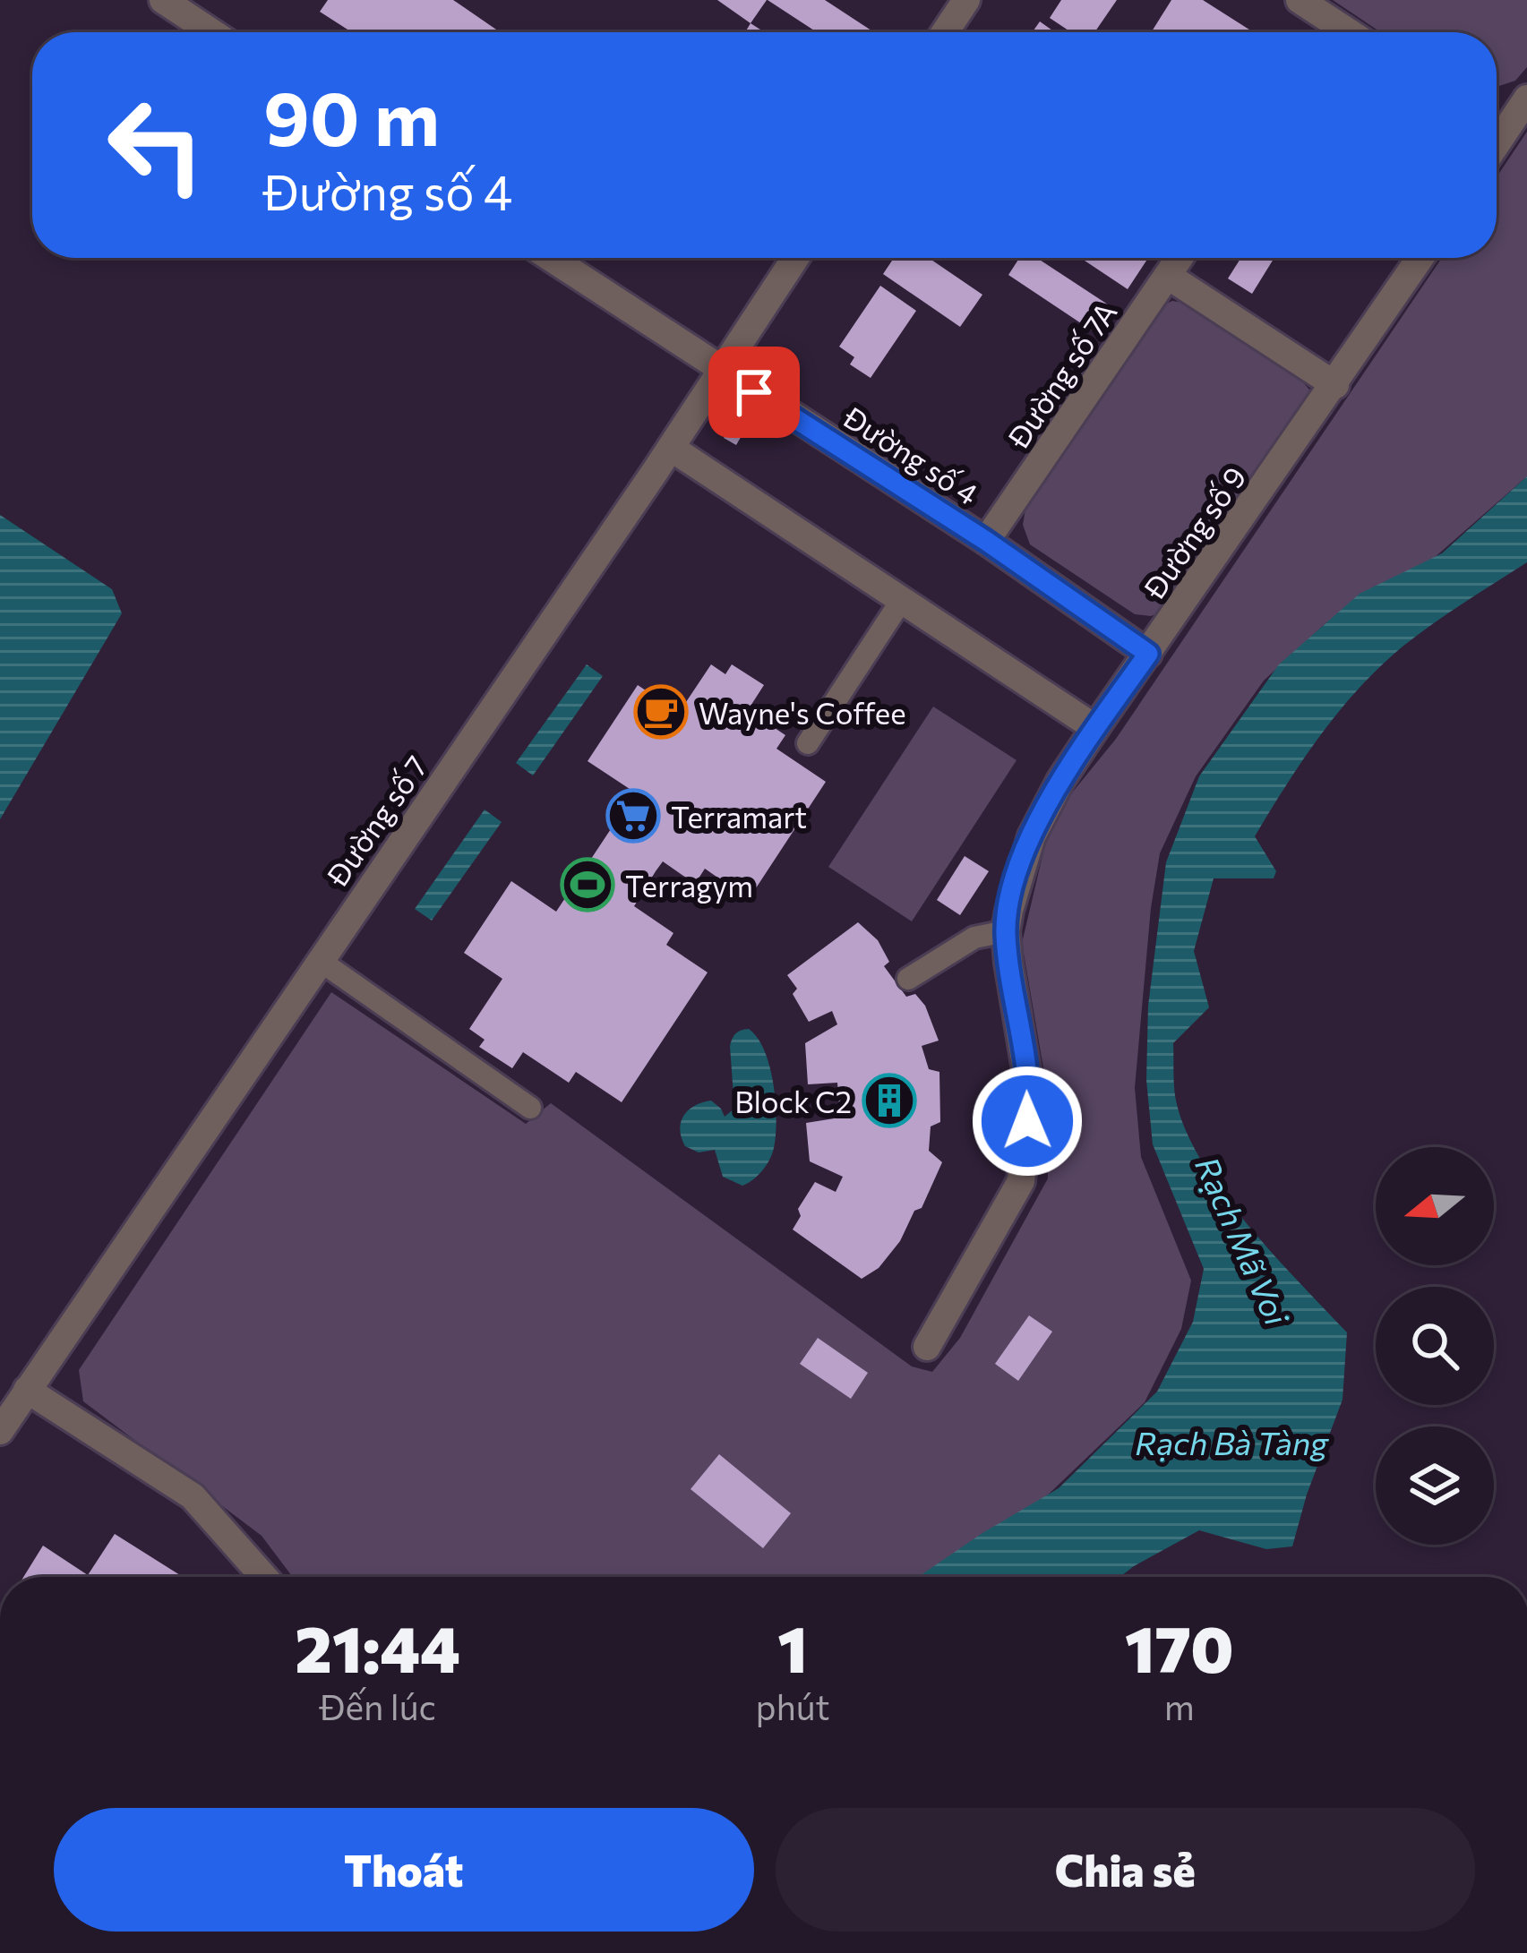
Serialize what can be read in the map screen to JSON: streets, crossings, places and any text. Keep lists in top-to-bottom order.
{
  "streets": {
    "street": [
      "Đường số 7A",
      "Đường số 4",
      "Đường số 9",
      "Đường số 7"
    ]
  },
  "crossings": [
    ["Đường số 7A", "Đường số 4"],
    ["Đường số 4", "Đường số 9"],
    ["Đường số 4", "Đường số 7"]
  ],
  "water": ["Rạch Mã Voi", "Rạch Bà Tàng"],
  "places": {
    "cafe": ["Wayne's Coffee"],
    "supermarket": ["Terramart"],
    "sports": ["Terragym"],
    "building": ["Block C2"]
  },
  "north": "left",
  "page": {
    "turn": ["90 m", "Đường số 4"],
    "eta": [
      "21:44",
      "Đến lúc",
      "1",
      "phút",
      "170",
      "m"
    ],
    "buttons": ["Thoát", "Chia sẻ"]
  }
}
